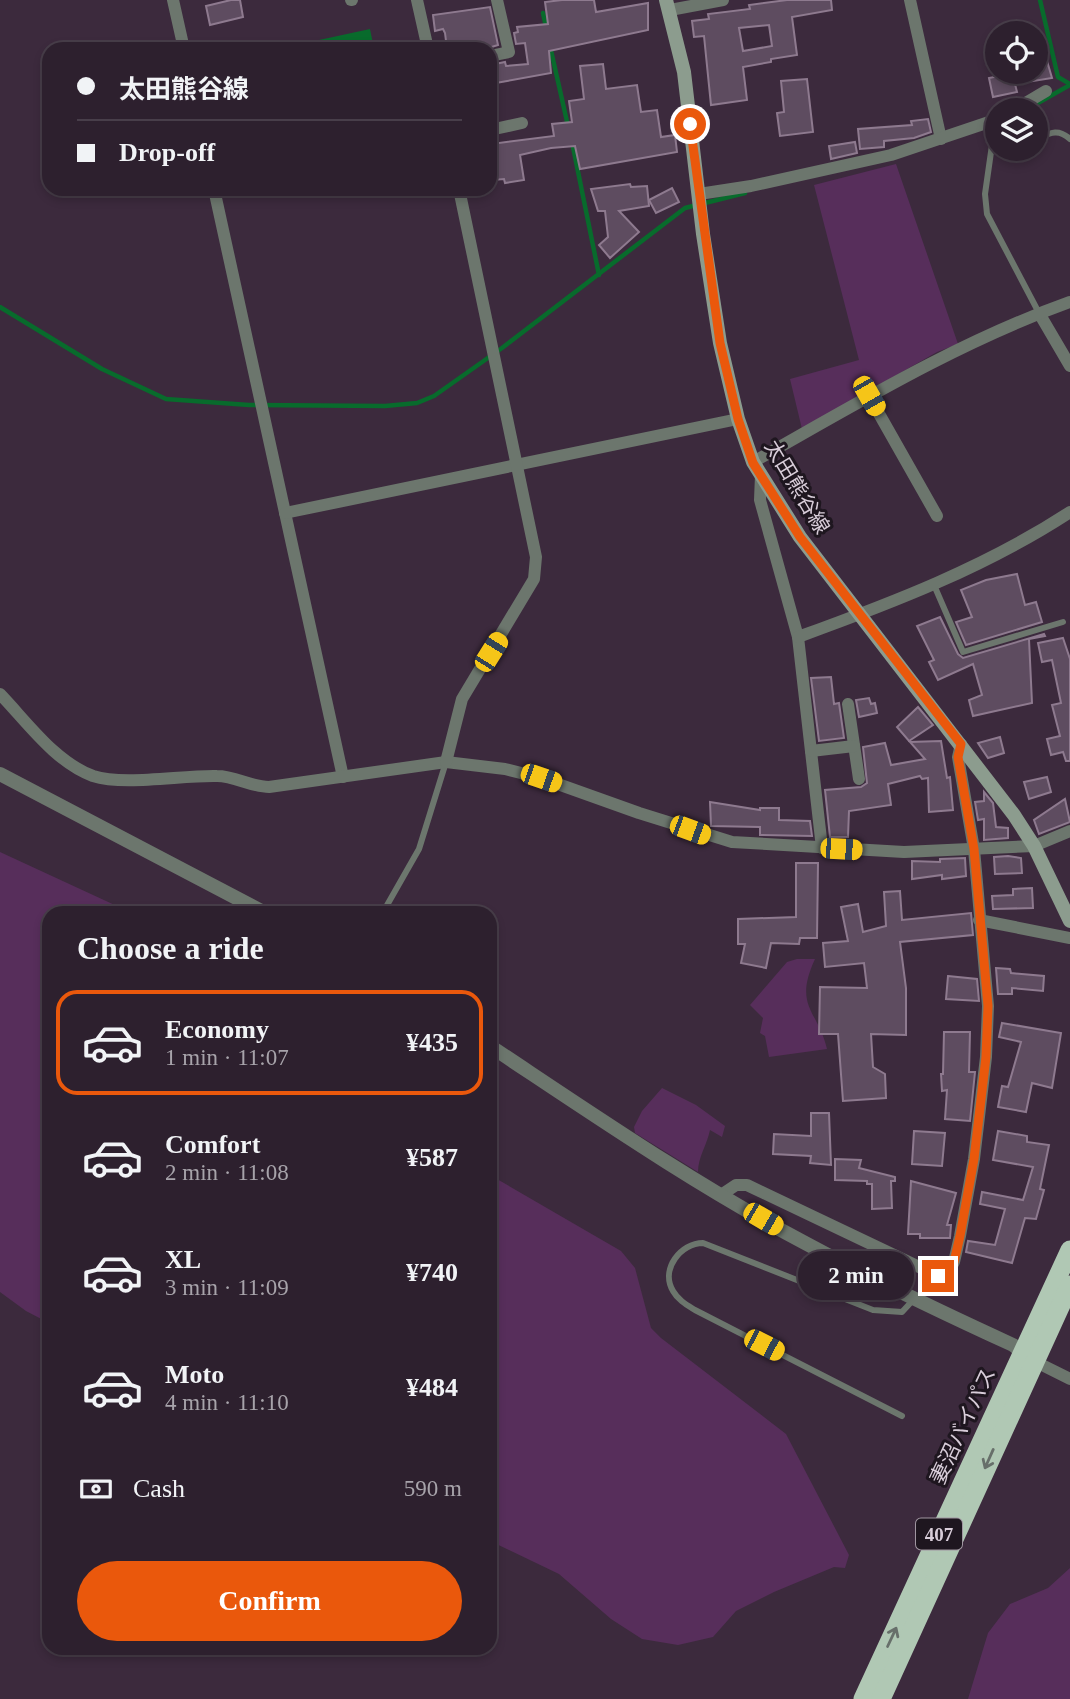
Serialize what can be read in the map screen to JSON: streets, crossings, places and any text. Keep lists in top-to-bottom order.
{
  "streets": {
    "highway": ["妻沼バイパス", "407"],
    "main road": ["太田熊谷線"]
  },
  "page": {
    "banner": ["太田熊谷線", "Drop-off"],
    "heading": "Choose a ride",
    "list": [
      {
        "name": "Economy",
        "note": "1 min · 11:07",
        "value": "¥435"
      },
      {
        "name": "Comfort",
        "note": "2 min · 11:08",
        "value": "¥587"
      },
      {
        "name": "XL",
        "note": "3 min · 11:09",
        "value": "¥740"
      },
      {
        "name": "Moto",
        "note": "4 min · 11:10",
        "value": "¥484"
      }
    ],
    "bubble": "2 min",
    "pay": ["Cash", "590 m"],
    "buttons": "Confirm"
  }
}
